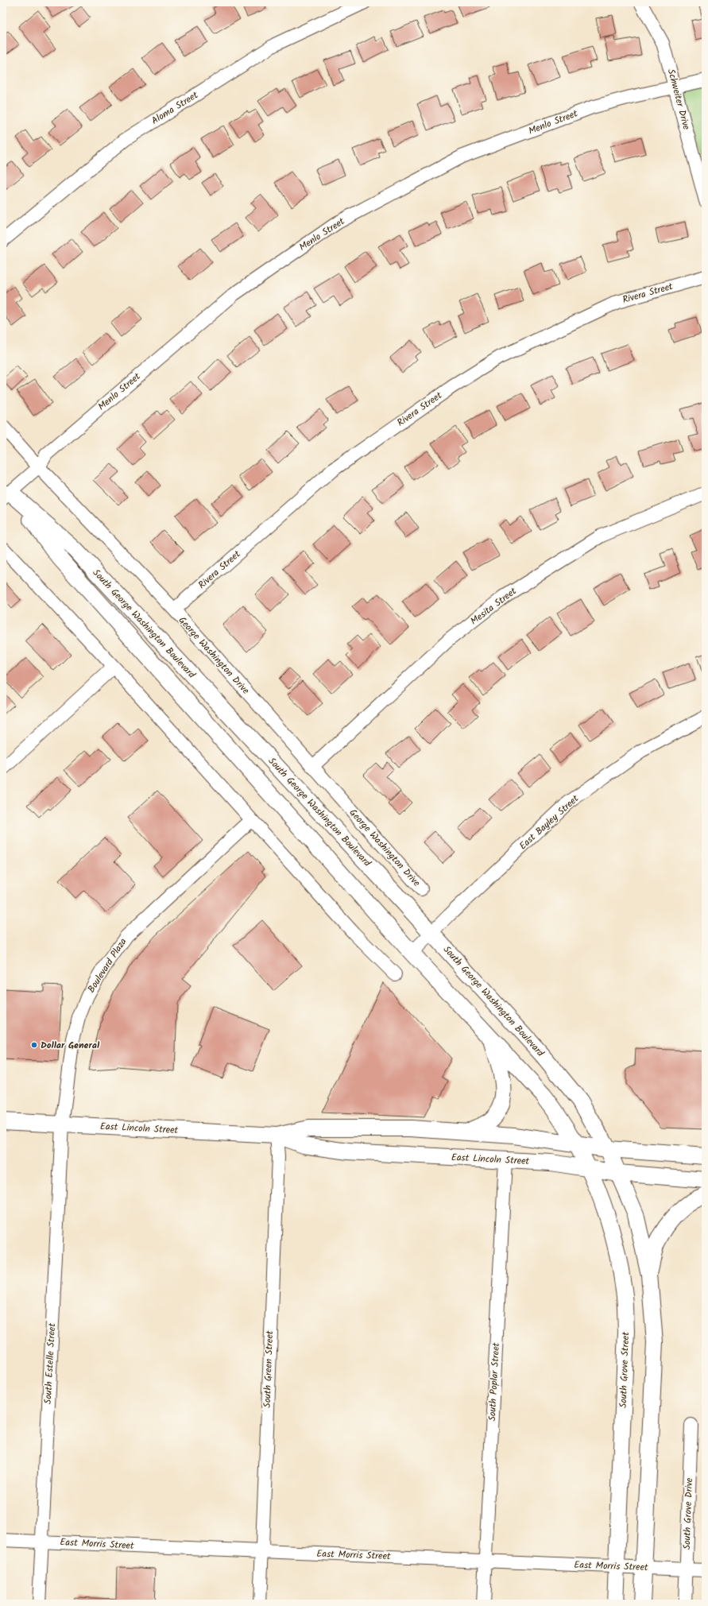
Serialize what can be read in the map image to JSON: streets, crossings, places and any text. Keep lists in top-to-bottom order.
{
  "streets": {
    "street": [
      "Schweiter Drive",
      "Aloma Street",
      "Menlo Street",
      "Rivera Street",
      "Mesita Street",
      "South George Washington Boulevard",
      "George Washington Drive",
      "East Bayley Street",
      "Boulevard Plaza",
      "East Lincoln Street",
      "South Estelle Street",
      "South Green Street",
      "South Grove Street",
      "South Poplar Street",
      "South Grove Drive",
      "East Morris Street"
    ]
  },
  "crossings": [
    ["Schweiter Drive", "Menlo Street"],
    ["Menlo Street", "South George Washington Boulevard"],
    ["Menlo Street", "George Washington Drive"],
    ["Rivera Street", "George Washington Drive"],
    ["Mesita Street", "George Washington Drive"],
    ["South George Washington Boulevard", "East Bayley Street"],
    ["South George Washington Boulevard", "East Lincoln Street"],
    ["South George Washington Boulevard", "South Grove Street"],
    ["Boulevard Plaza", "East Lincoln Street"],
    ["Boulevard Plaza", "South Estelle Street"],
    ["East Lincoln Street", "South Estelle Street"],
    ["East Lincoln Street", "South Green Street"],
    ["East Lincoln Street", "South Grove Street"],
    ["East Lincoln Street", "South Poplar Street"],
    ["South Estelle Street", "East Morris Street"],
    ["South Green Street", "East Morris Street"],
    ["South Grove Street", "East Morris Street"],
    ["South Poplar Street", "East Morris Street"],
    ["South Grove Drive", "East Morris Street"]
  ],
  "places": ["Dollar General"]
}
